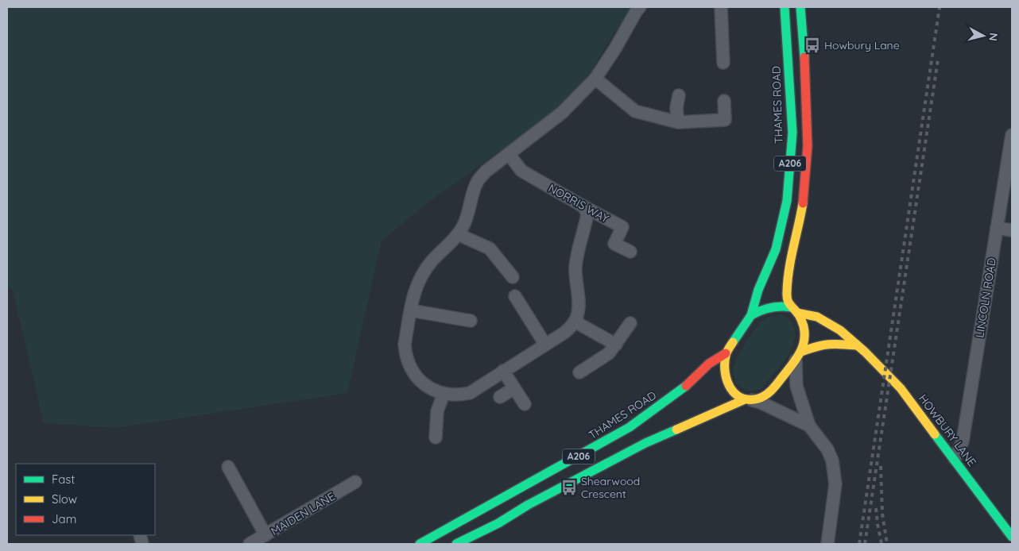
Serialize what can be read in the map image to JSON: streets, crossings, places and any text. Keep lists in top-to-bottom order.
{
  "streets": {
    "main road": ["THAMES ROAD", "A206", "HOWBURY LANE"],
    "street": ["NORRIS WAY", "LINCOLN ROAD", "MAIDEN LANE"]
  },
  "crossings": [
    ["THAMES ROAD", "A206"],
    ["THAMES ROAD", "HOWBURY LANE"],
    ["A206", "HOWBURY LANE"],
    ["LINCOLN ROAD", "HOWBURY LANE"]
  ],
  "places": {
    "bus stop": ["Howbury Lane", "Shearwood Crescent"]
  },
  "legend": ["Fast", "Slow", "Jam"],
  "north": "right"
}
